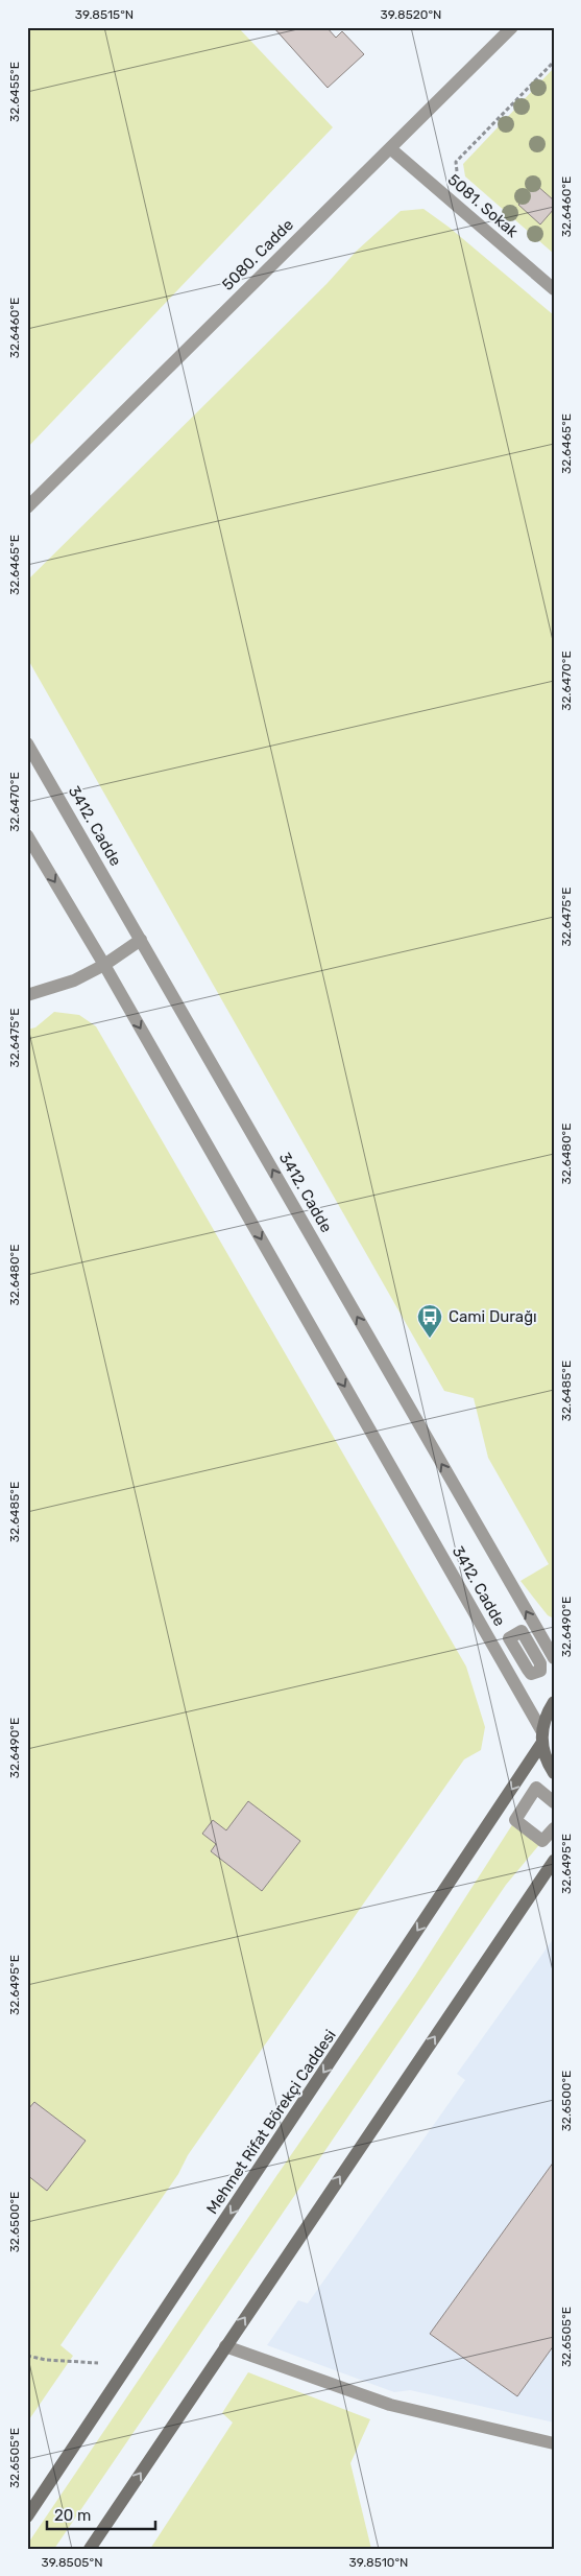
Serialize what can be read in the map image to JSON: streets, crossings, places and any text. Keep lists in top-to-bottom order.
{
  "streets": {
    "main road": ["Mehmet Rifat Börekçi Caddesi"],
    "street": ["5081. Sokak", "5080. Cadde", "3412. Cadde"]
  },
  "crossings": [
    ["5081. Sokak", "5080. Cadde"]
  ],
  "places": {
    "bus stop": ["Cami Durağı"]
  },
  "scale_bar": "20 m",
  "coordinates": [
    "39.8515°N",
    "39.8520°N",
    "32.6455°E",
    "32.6460°E",
    "32.6465°E",
    "32.6470°E",
    "32.6475°E",
    "32.6480°E",
    "32.6485°E",
    "32.6490°E",
    "32.6495°E",
    "32.6500°E",
    "32.6505°E",
    "39.8505°N",
    "39.8510°N"
  ]
}
